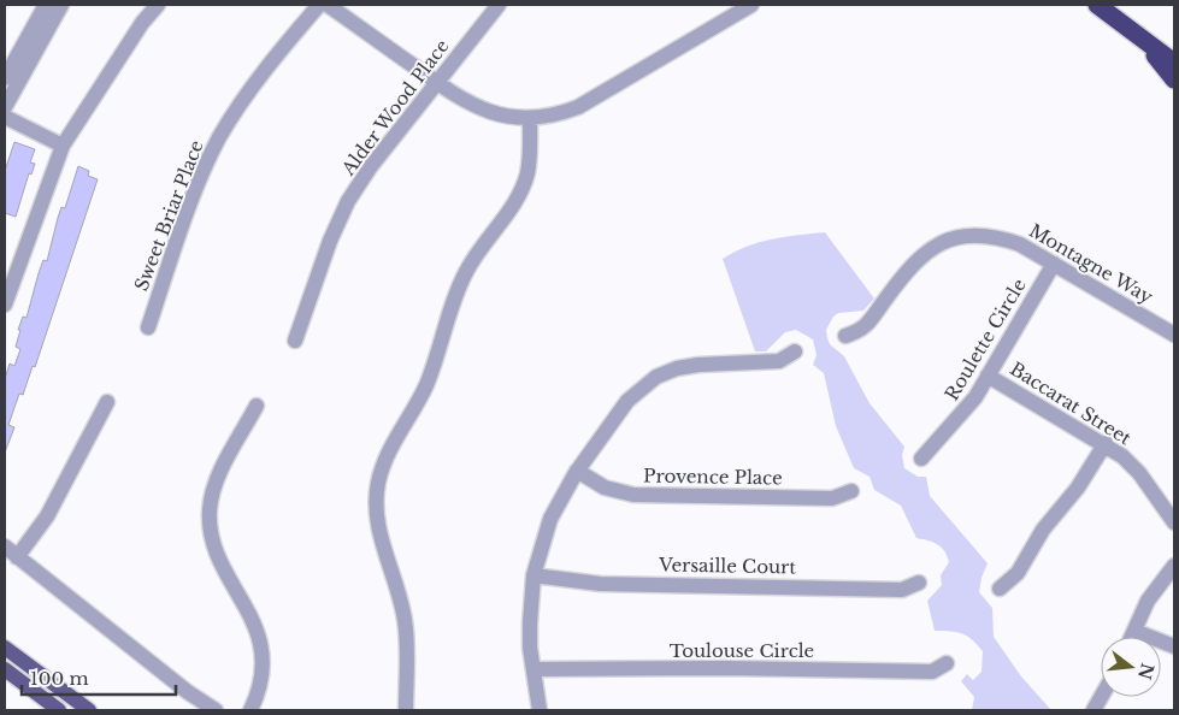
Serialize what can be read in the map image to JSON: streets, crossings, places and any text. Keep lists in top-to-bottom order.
{
  "streets": {
    "street": [
      "Alder Wood Place",
      "Sweet Briar Place",
      "Montagne Way",
      "Roulette Circle",
      "Baccarat Street",
      "Provence Place",
      "Versaille Court",
      "Toulouse Circle"
    ]
  },
  "crossings": [
    ["Montagne Way", "Roulette Circle"],
    ["Roulette Circle", "Baccarat Street"]
  ],
  "scale_bar": "100 m",
  "north": "right"
}
